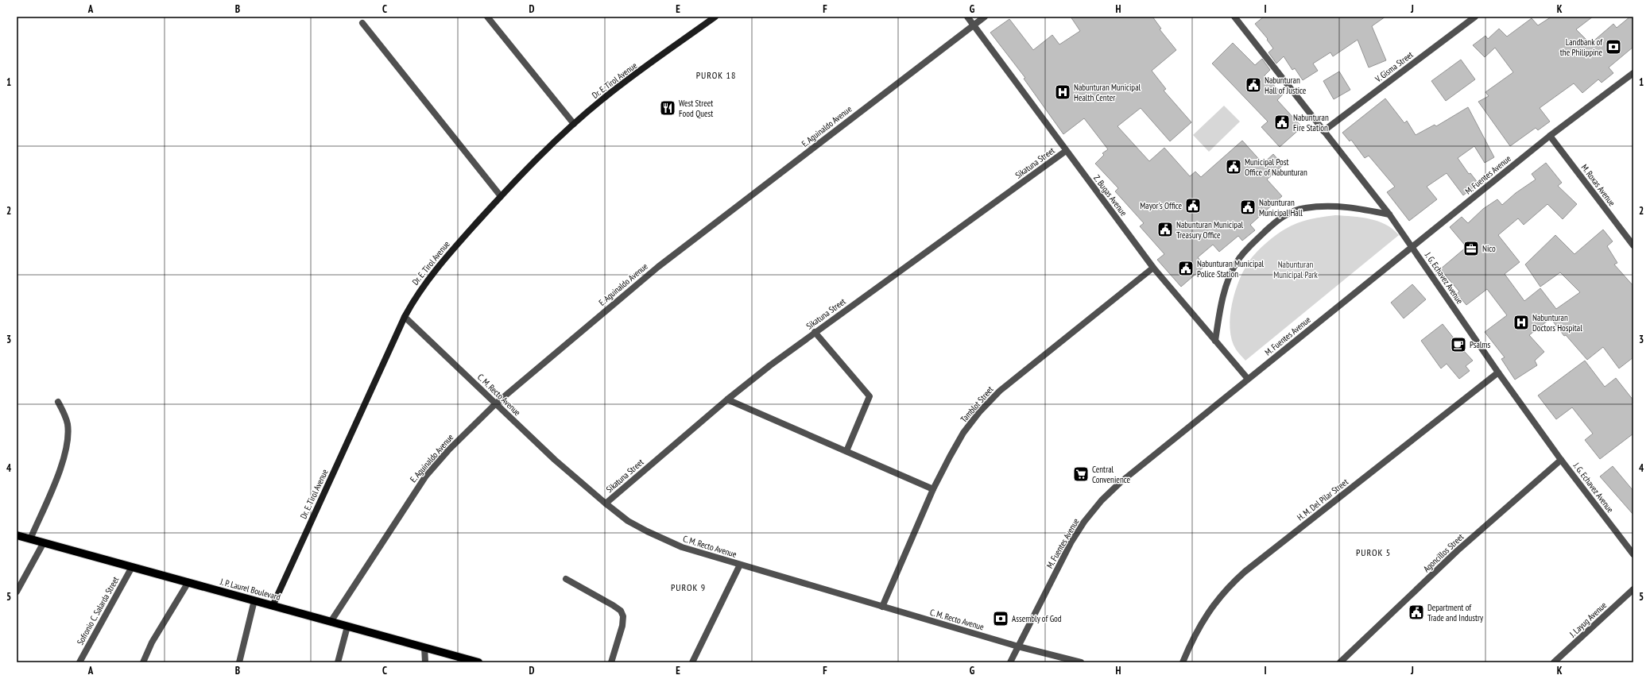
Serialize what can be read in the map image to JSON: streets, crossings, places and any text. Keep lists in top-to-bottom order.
{
  "streets": {
    "main road": ["Dr. E. Tirol Avenue", "J. P. Laurel Boulevard"],
    "street": [
      "V. Gisma Street",
      "E. Aguinaldo Avenue",
      "Sikatuna Street",
      "M. Fuentes Avenue",
      "M. Roxas Avenue",
      "Z. Bugas Avenue",
      "J. G. Echavez Avenue",
      "C. M. Recto Avenue",
      "Tamblot Street",
      "H. M. Del Pilar Street",
      "Agoncillos Street",
      "Sofronio C. Salarda Street",
      "J. Layug Avenue"
    ]
  },
  "crossings": [
    ["V. Gisma Street", "J. G. Echavez Avenue"],
    ["Dr. E. Tirol Avenue", "C. M. Recto Avenue"],
    ["Dr. E. Tirol Avenue", "J. P. Laurel Boulevard"],
    ["E. Aguinaldo Avenue", "Z. Bugas Avenue"],
    ["E. Aguinaldo Avenue", "C. M. Recto Avenue"],
    ["E. Aguinaldo Avenue", "J. P. Laurel Boulevard"],
    ["Sikatuna Street", "Z. Bugas Avenue"],
    ["Sikatuna Street", "C. M. Recto Avenue"],
    ["M. Fuentes Avenue", "M. Roxas Avenue"],
    ["M. Fuentes Avenue", "Z. Bugas Avenue"],
    ["M. Fuentes Avenue", "J. G. Echavez Avenue"],
    ["M. Fuentes Avenue", "C. M. Recto Avenue"],
    ["Z. Bugas Avenue", "Tamblot Street"],
    ["J. G. Echavez Avenue", "H. M. Del Pilar Street"],
    ["J. G. Echavez Avenue", "Agoncillos Street"],
    ["C. M. Recto Avenue", "Tamblot Street"],
    ["J. P. Laurel Boulevard", "Sofronio C. Salarda Street"]
  ],
  "districts": ["PUROK 18", "PUROK 5", "PUROK 9"],
  "parks": ["Nabunturan Municipal Park"],
  "places": {
    "bank": ["Landbank of the Philippine", "Assembly of God"],
    "public building": [
      "Nabunturan Hall of Justice",
      "Nabunturan Fire Station",
      "Municipal Post Office of Nabunturan",
      "Mayor's Office",
      "Nabunturan Municipal Hall",
      "Nabunturan Municipal Treasury Office",
      "Nabunturan Municipal Police Station",
      "Department of Trade and Industry"
    ],
    "hospital": ["Nabunturan Municipal Health Center", "Nabunturan Doctors Hospital"],
    "restaurant": ["West Street Food Quest"],
    "office": ["Nico"],
    "cafe": ["Psalms"],
    "supermarket": ["Central Convenience"]
  },
  "grid": {
    "columns": [
      "A",
      "B",
      "C",
      "D",
      "E",
      "F",
      "G",
      "H",
      "I",
      "J",
      "K"
    ],
    "rows": [
      "1",
      "2",
      "3",
      "4",
      "5"
    ]
  }
}
